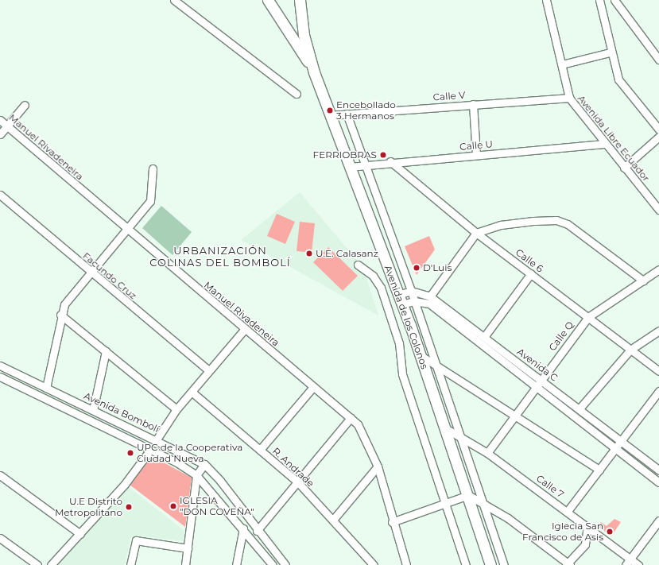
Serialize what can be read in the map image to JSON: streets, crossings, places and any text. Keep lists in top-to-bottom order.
{
  "streets": {
    "highway": ["Avenida de los Colonos"],
    "street": [
      "Calle V",
      "Avenida Libre Ecuador",
      "Calle U",
      "Manuel Rivadeneira",
      "Calle 6",
      "Facundo Cruz",
      "Calle Q",
      "Avenida C",
      "Avenida Bombolí",
      "R. Andrade",
      "Calle 7"
    ]
  },
  "crossings": [
    ["Calle V", "Avenida Libre Ecuador"],
    ["Calle V", "Avenida de los Colonos"],
    ["Avenida Libre Ecuador", "Calle U"],
    ["Calle U", "Calle 6"],
    ["Calle U", "Avenida de los Colonos"],
    ["Calle 6", "Calle Q"],
    ["Avenida de los Colonos", "Avenida C"],
    ["Avenida de los Colonos", "Calle 7"],
    ["Calle Q", "Avenida C"],
    ["Calle Q", "Calle 7"]
  ],
  "districts": ["URBANIZACIÓN COLINAS DEL BOMBOLÍ"],
  "places": [
    "Encebollado 3 Hermanos",
    "FERRIOBRAS",
    "U.E. Calasanz",
    "D'Luis",
    "UPC de la Cooperativa Ciudad Nueva",
    "IGLESIA \"DON COVEÑA\"",
    "U.E Distrito Metropolitano",
    "Iglecia San Francisco de Asis"
  ]
}
